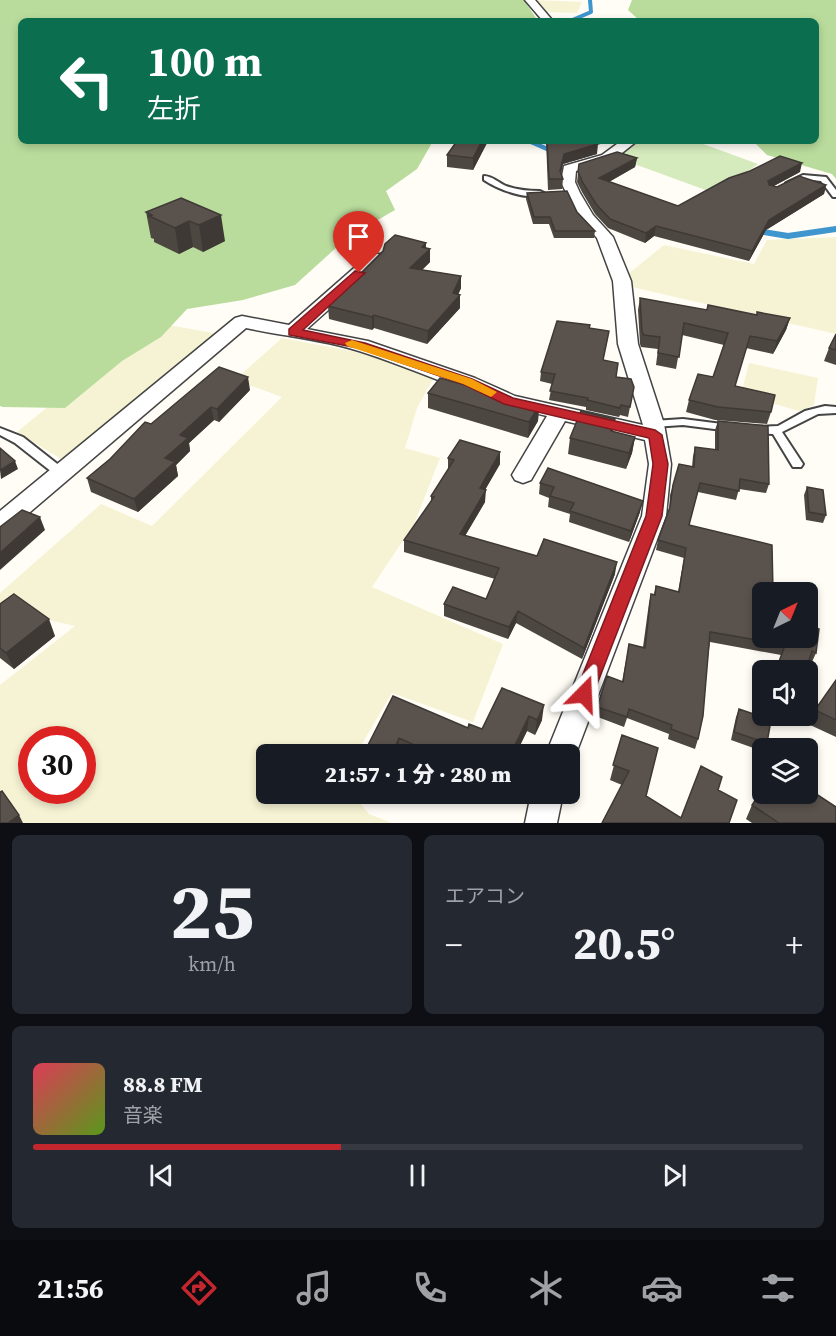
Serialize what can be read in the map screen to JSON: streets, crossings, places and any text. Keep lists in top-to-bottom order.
{
  "north": "top right",
  "page": {
    "turn": ["100 m", "左折"],
    "limit": "30",
    "trip": "21:57 · 1 分 · 280 m",
    "tile": [
      ["25", "km/h"],
      "エアコン"
    ],
    "heat": ["−", "20.5°", "+"],
    "song": ["88.8 FM", "音楽"],
    "tabs": "21:56"
  }
}
